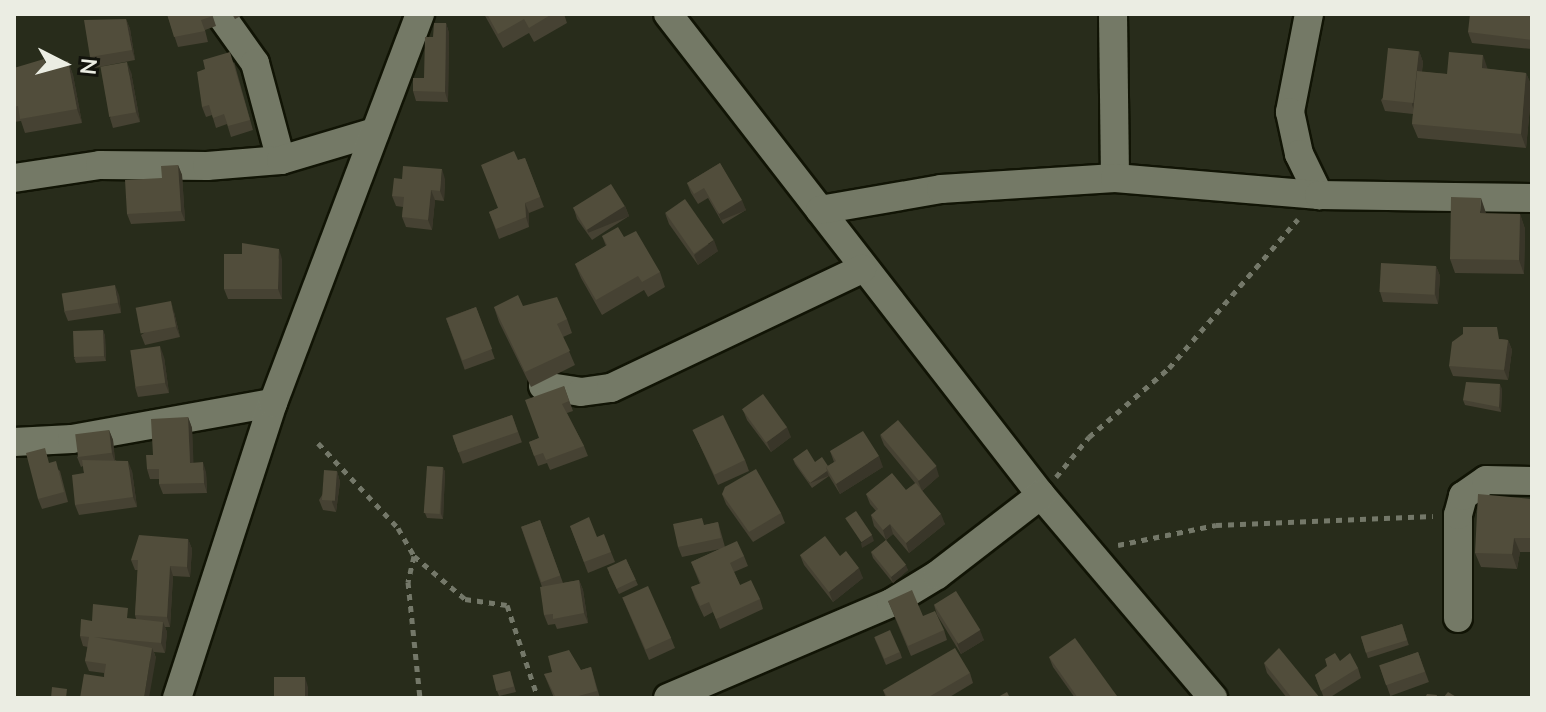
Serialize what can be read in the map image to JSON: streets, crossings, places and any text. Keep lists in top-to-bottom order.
{
  "north": "right"
}
